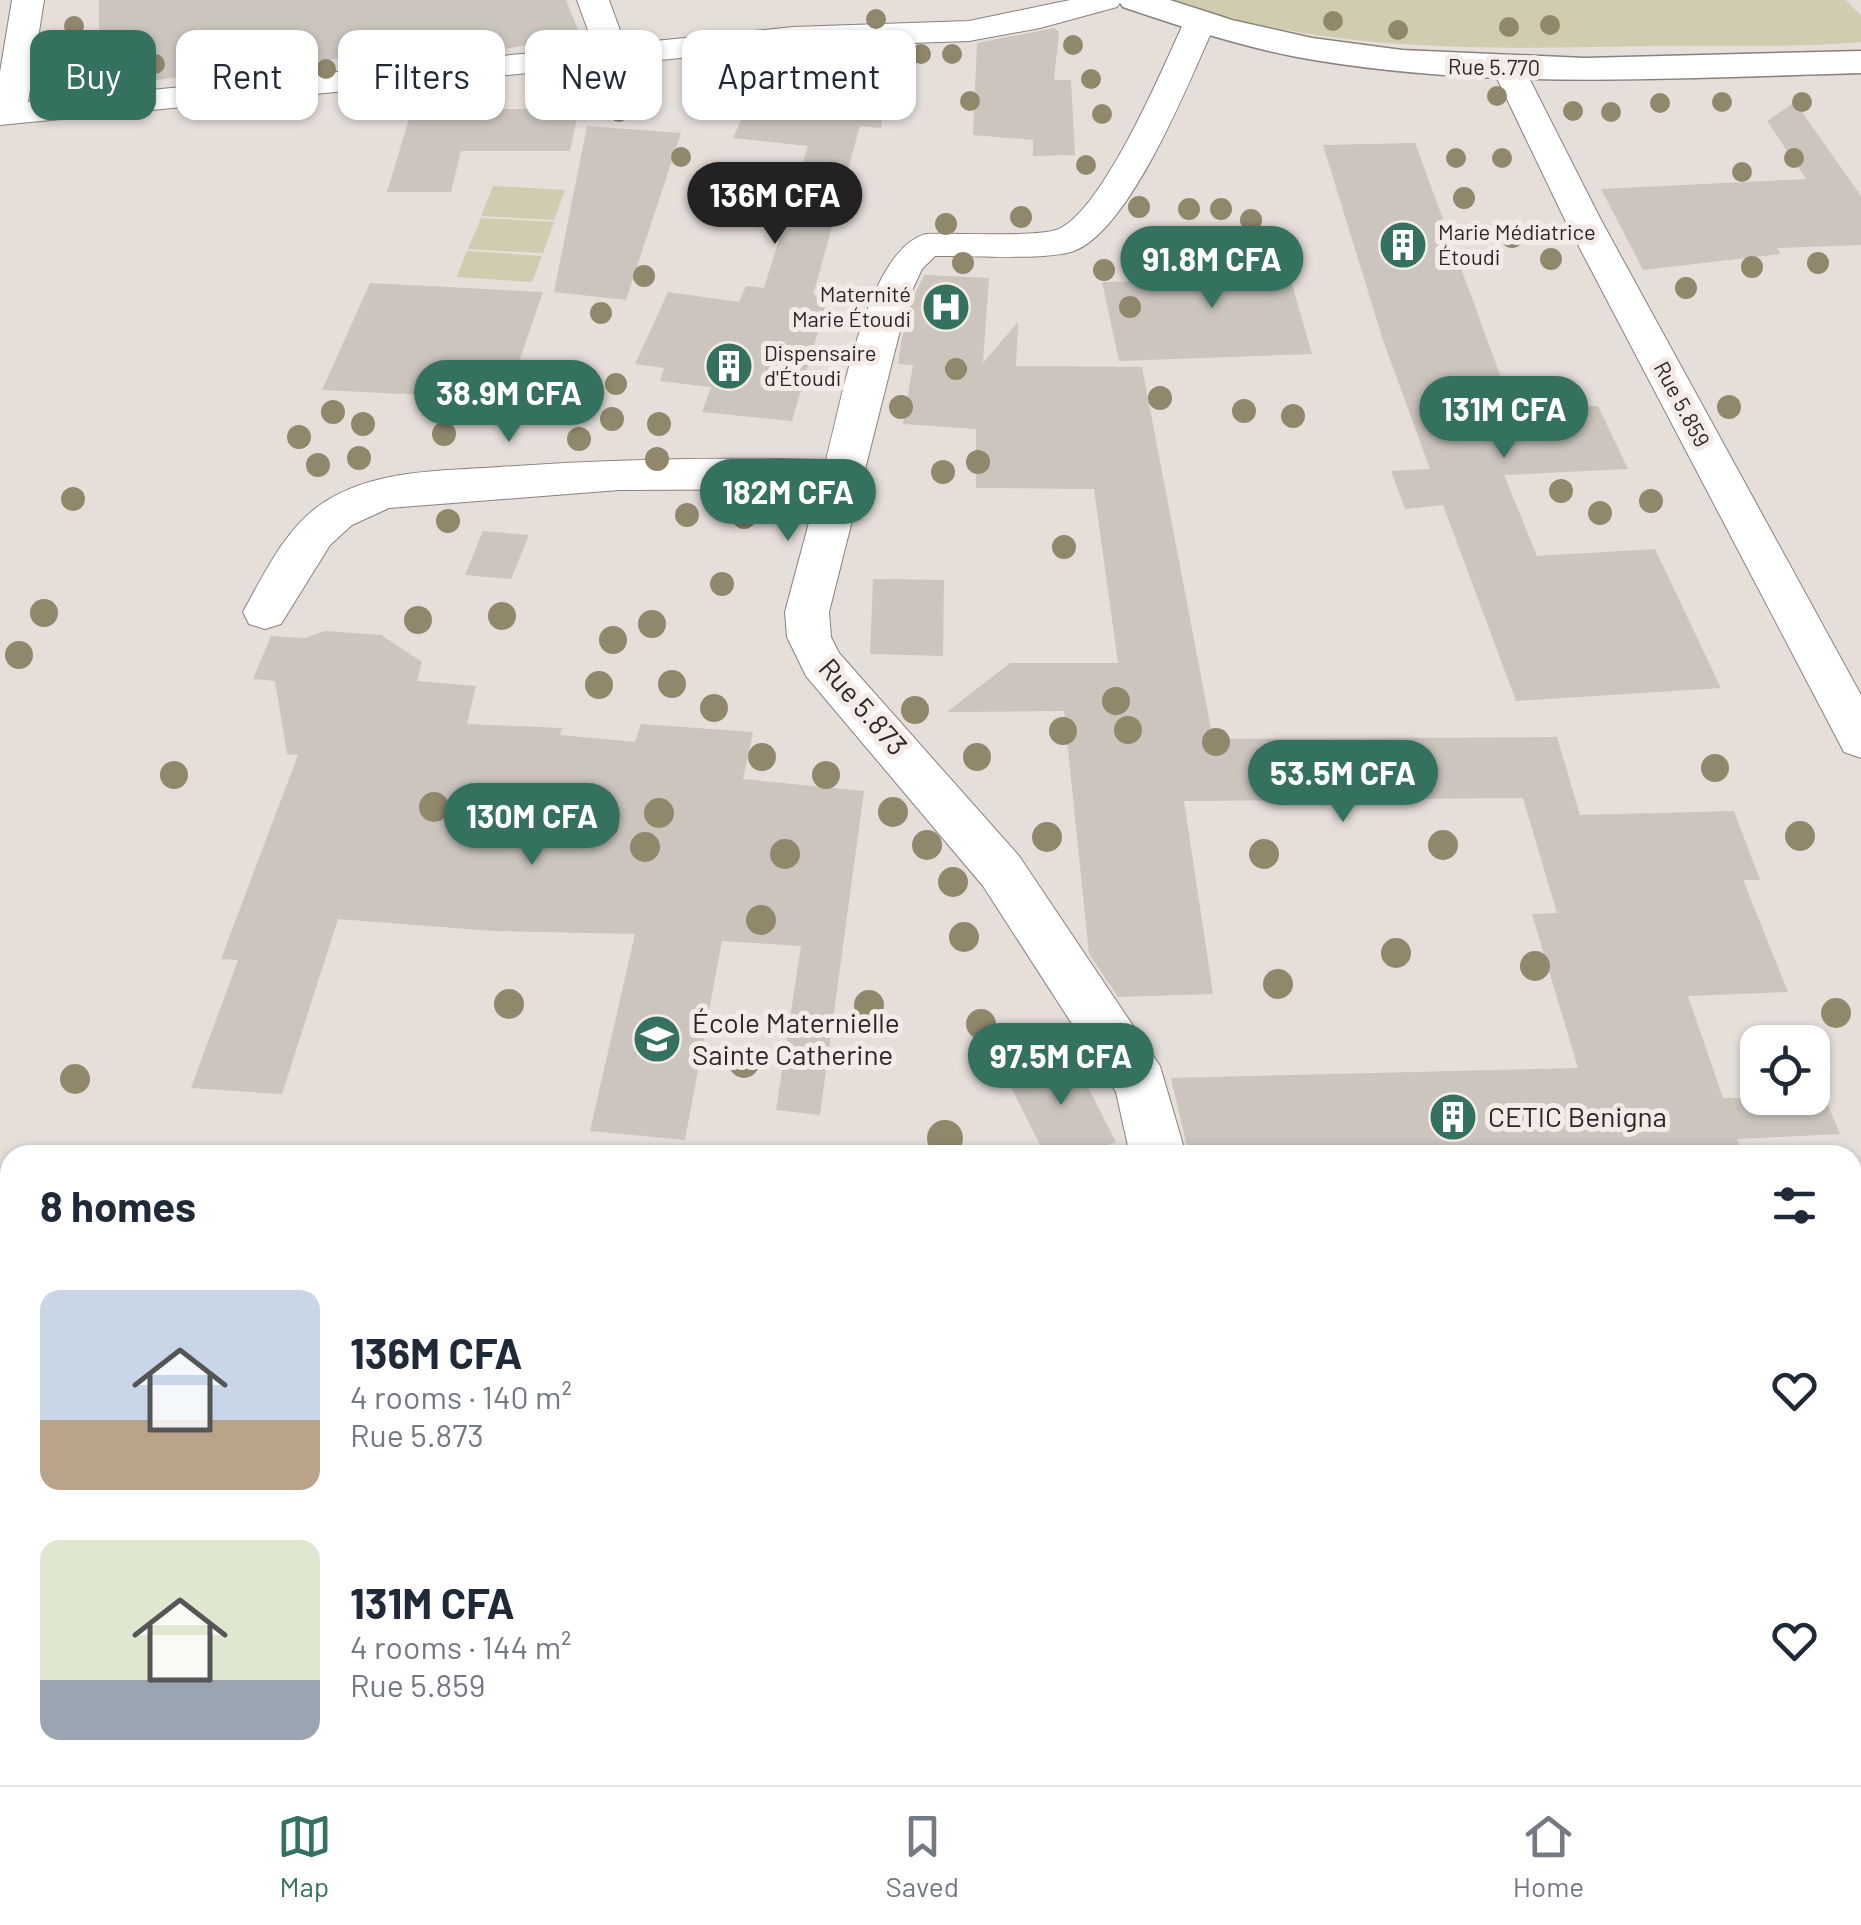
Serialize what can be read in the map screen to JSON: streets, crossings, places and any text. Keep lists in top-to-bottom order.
{
  "streets": {
    "main road": ["Rue 5.770"],
    "street": ["Rue 5.859", "Rue 5.873"]
  },
  "crossings": [
    ["Rue 5.770", "Rue 5.859"],
    ["Rue 5.770", "Rue 5.873"]
  ],
  "places": {
    "building": ["Marie Médiatrice Étoudi", "Dispensaire d'Étoudi", "CETIC Benigna"],
    "hospital": ["Maternité Marie Étoudi"],
    "school or university": ["École Maternielle Sainte Catherine"]
  },
  "page": {
    "chip": [
      "Buy",
      "Rent",
      "Filters",
      "New",
      "Apartment"
    ],
    "price": [
      "136M CFA",
      "91.8M CFA",
      "38.9M CFA",
      "131M CFA",
      "182M CFA",
      "53.5M CFA",
      "130M CFA",
      "97.5M CFA"
    ],
    "heading": "8 homes",
    "list": [
      {
        "name": "136M CFA",
        "note": "4 rooms · 140 m² · Rue 5.873"
      },
      {
        "name": "131M CFA",
        "note": "4 rooms · 144 m² · Rue 5.859"
      }
    ],
    "tabs": ["Map", "Saved", "Home"]
  }
}
